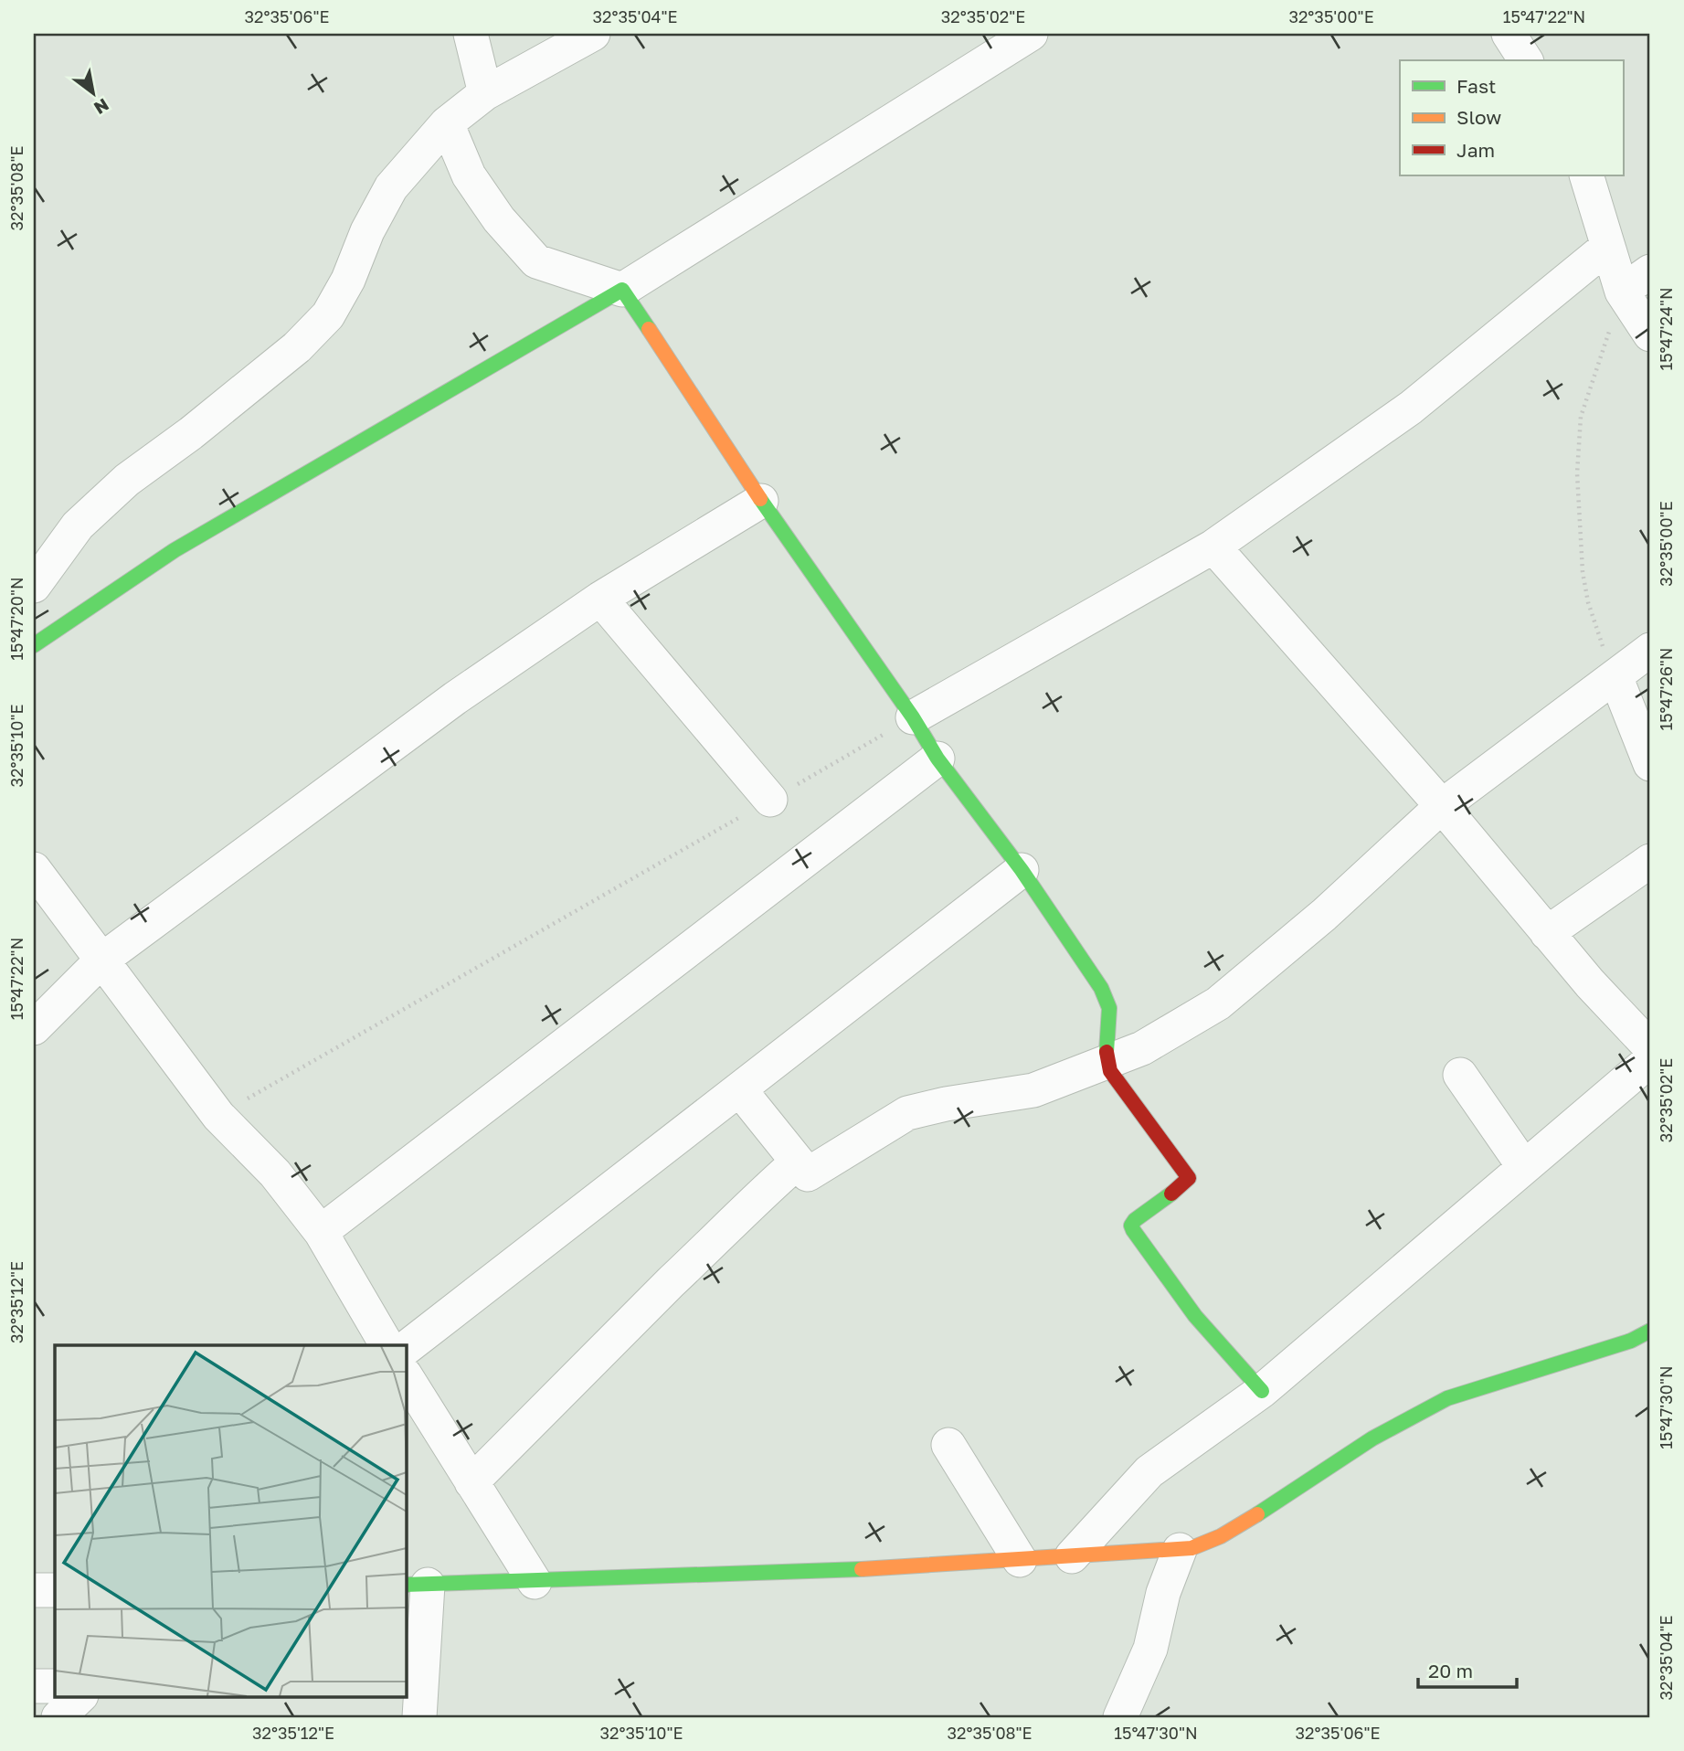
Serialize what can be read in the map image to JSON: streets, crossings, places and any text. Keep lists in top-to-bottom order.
{
  "legend": ["Fast", "Slow", "Jam"],
  "scale_bar": "20 m",
  "north": "bottom right",
  "coordinates": [
    "32°35'06\"E",
    "32°35'04\"E",
    "32°35'02\"E",
    "32°35'00\"E",
    "15°47'22\"N",
    "32°35'08\"E",
    "15°47'24\"N",
    "15°47'20\"N",
    "15°47'26\"N",
    "32°35'10\"E",
    "32°35'12\"E",
    "15°47'30\"N"
  ]
}
